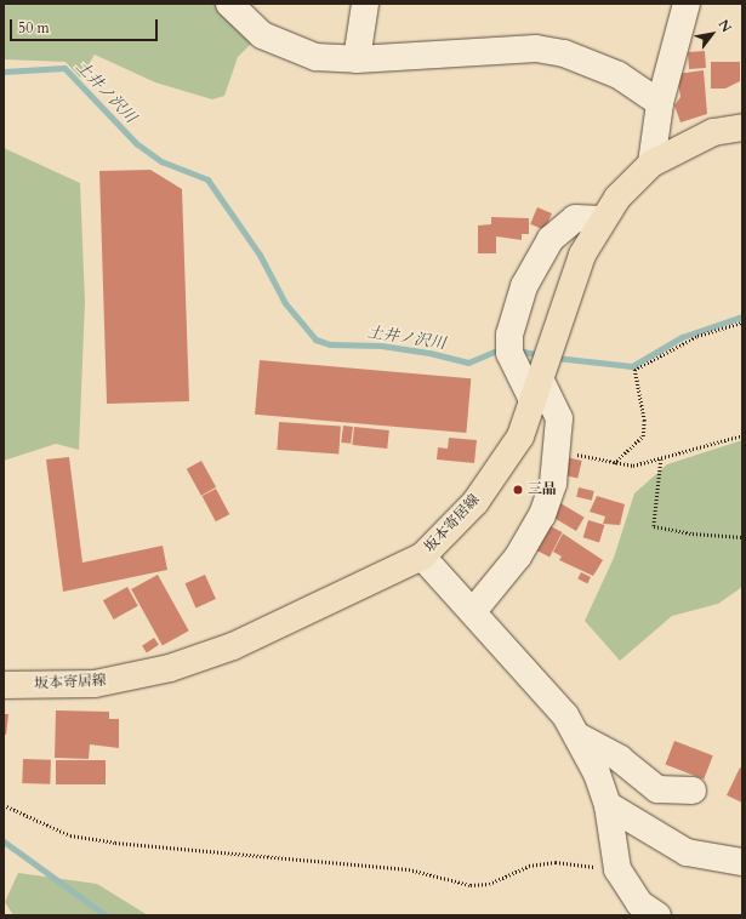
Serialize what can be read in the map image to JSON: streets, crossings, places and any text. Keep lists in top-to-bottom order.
{
  "streets": {
    "main road": ["坂本寄居線"]
  },
  "water": ["土井ノ沢川"],
  "places": ["三品"],
  "scale_bar": "50 m",
  "north": "top right"
}
